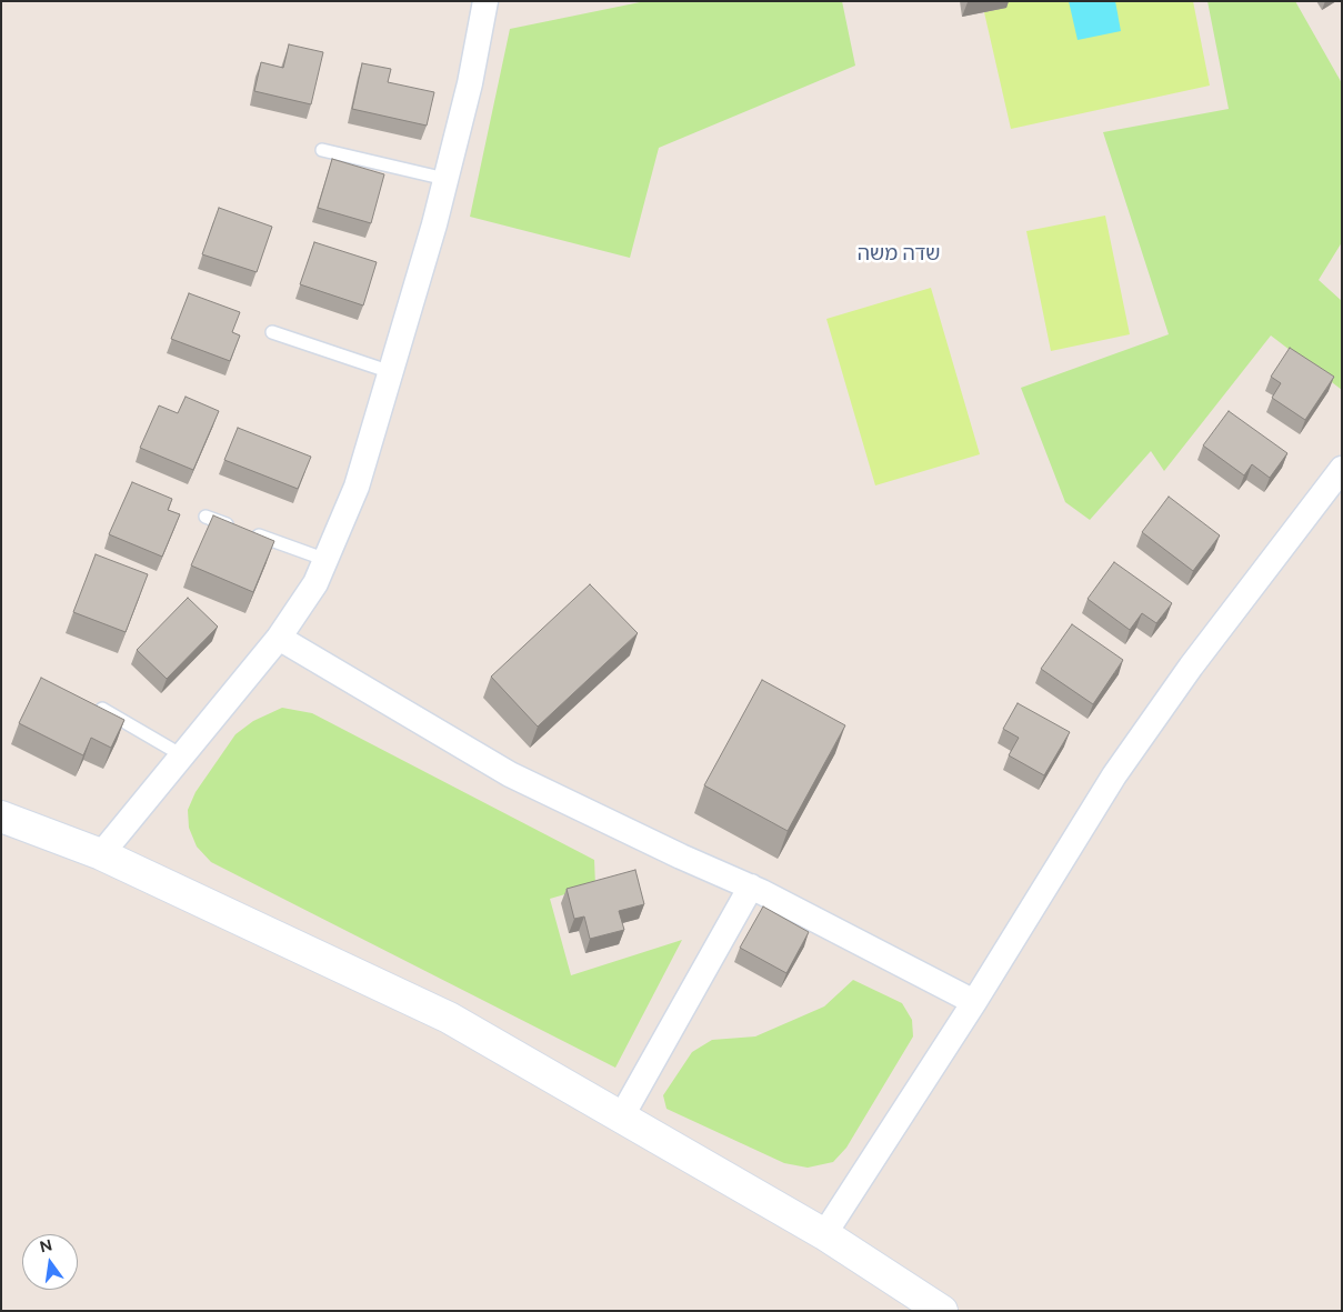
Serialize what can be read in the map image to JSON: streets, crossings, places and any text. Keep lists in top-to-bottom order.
{
  "districts": ["שדה משה"],
  "north": "top"
}
